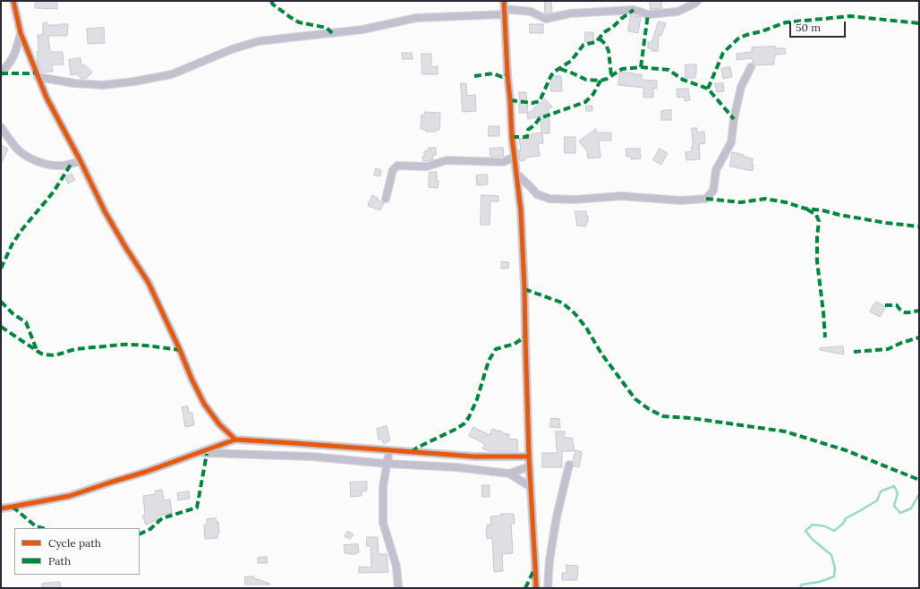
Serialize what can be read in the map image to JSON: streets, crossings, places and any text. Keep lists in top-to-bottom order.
{
  "legend": ["Cycle path", "Path"],
  "scale_bar": "50 m"
}
